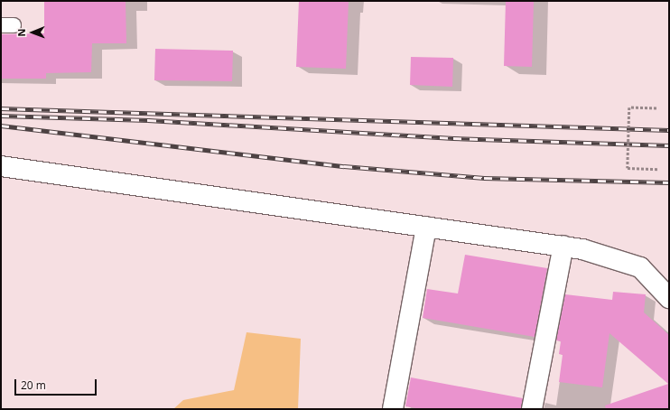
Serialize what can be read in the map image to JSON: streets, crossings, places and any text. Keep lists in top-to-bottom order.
{
  "scale_bar": "20 m",
  "north": "left"
}
